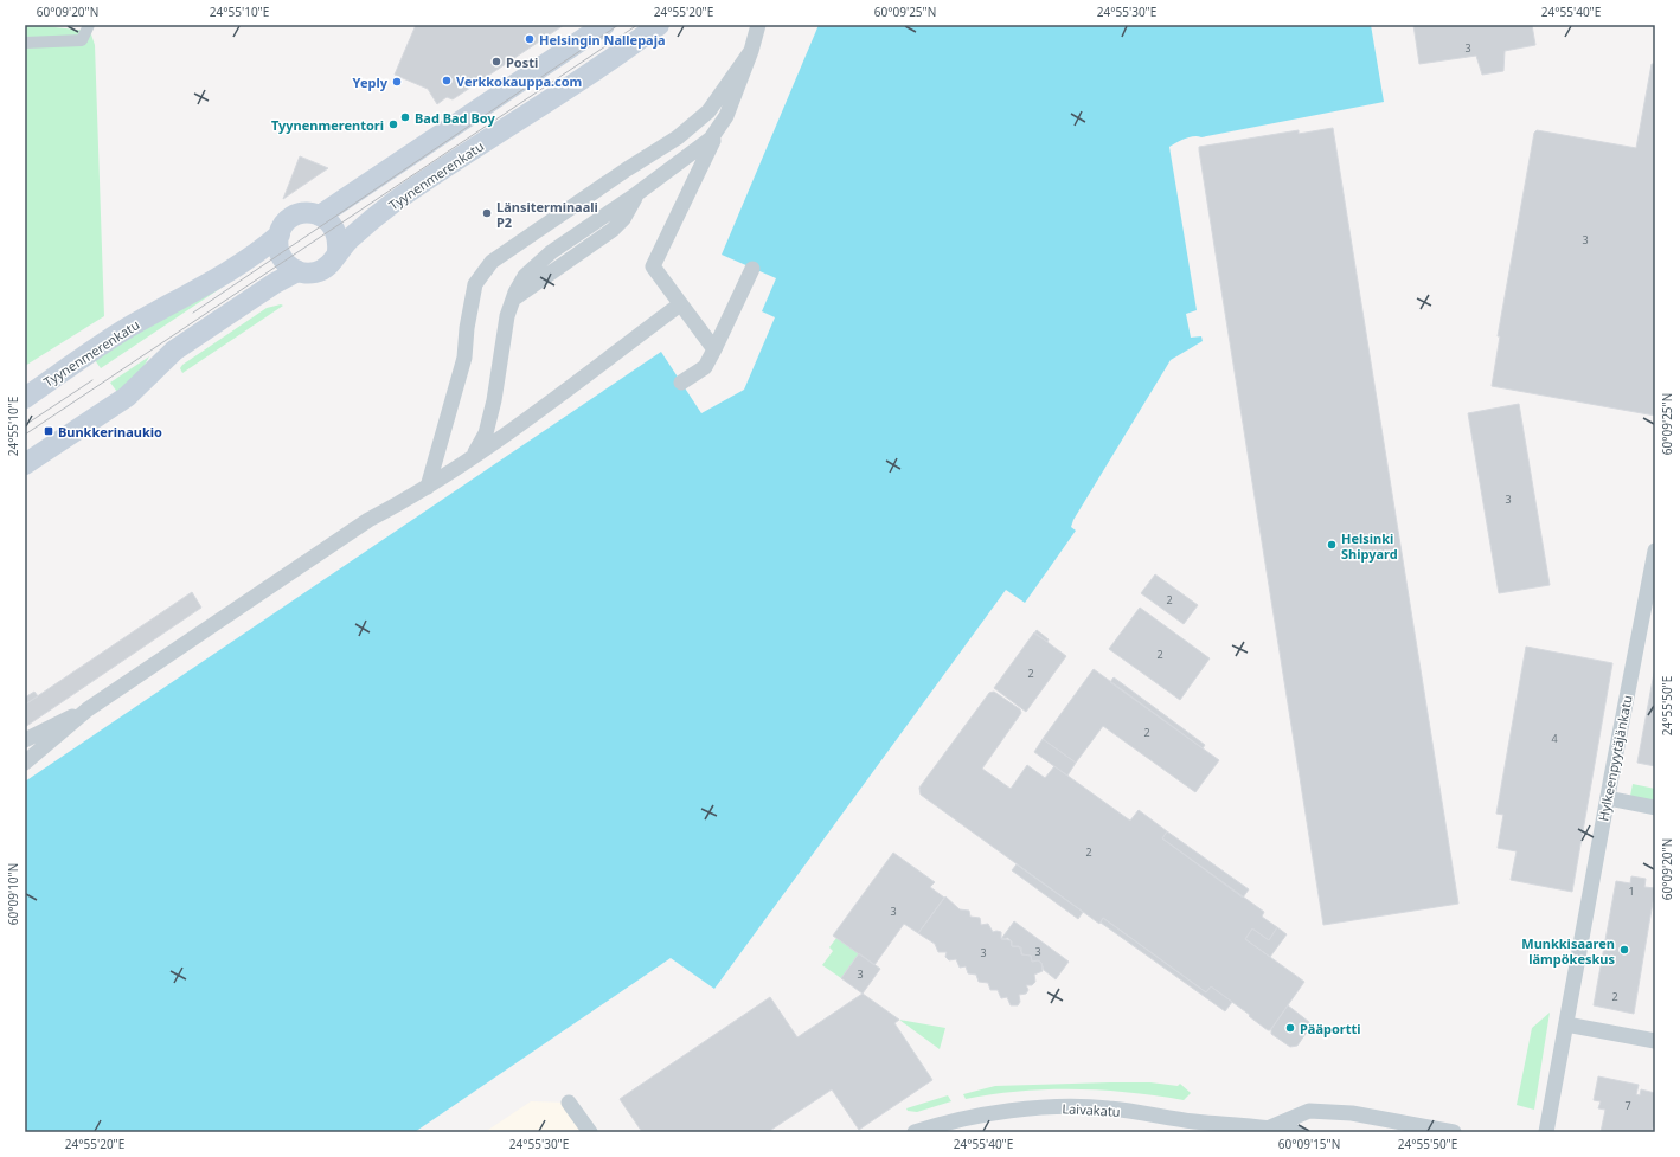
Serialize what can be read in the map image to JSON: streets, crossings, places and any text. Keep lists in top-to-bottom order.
{
  "streets": {
    "main road": ["Tyynenmerenkatu"],
    "street": ["Hylkeenpyytäjänkatu", "Laivakatu"]
  },
  "places": {
    "other": [
      "Helsingin Nallepaja",
      "Posti",
      "Verkkokauppa.com",
      "Yeply",
      "Bad Bad Boy",
      "Tyynenmerentori",
      "Länsiterminaali P2",
      "Helsinki Shipyard",
      "Munkkisaaren lämpökeskus",
      "Pääportti"
    ],
    "transit": ["Bunkkerinaukio"]
  },
  "house_numbers": [
    "3",
    "3",
    "3",
    "2",
    "2",
    "2",
    "2",
    "4",
    "2",
    "1",
    "3",
    "3",
    "3",
    "3",
    "2",
    "7"
  ],
  "coordinates": [
    "60°09'20\"N",
    "24°55'10\"E",
    "24°55'20\"E",
    "60°09'25\"N",
    "24°55'30\"E",
    "24°55'40\"E",
    "24°55'50\"E",
    "60°09'10\"N",
    "60°09'15\"N"
  ]
}
